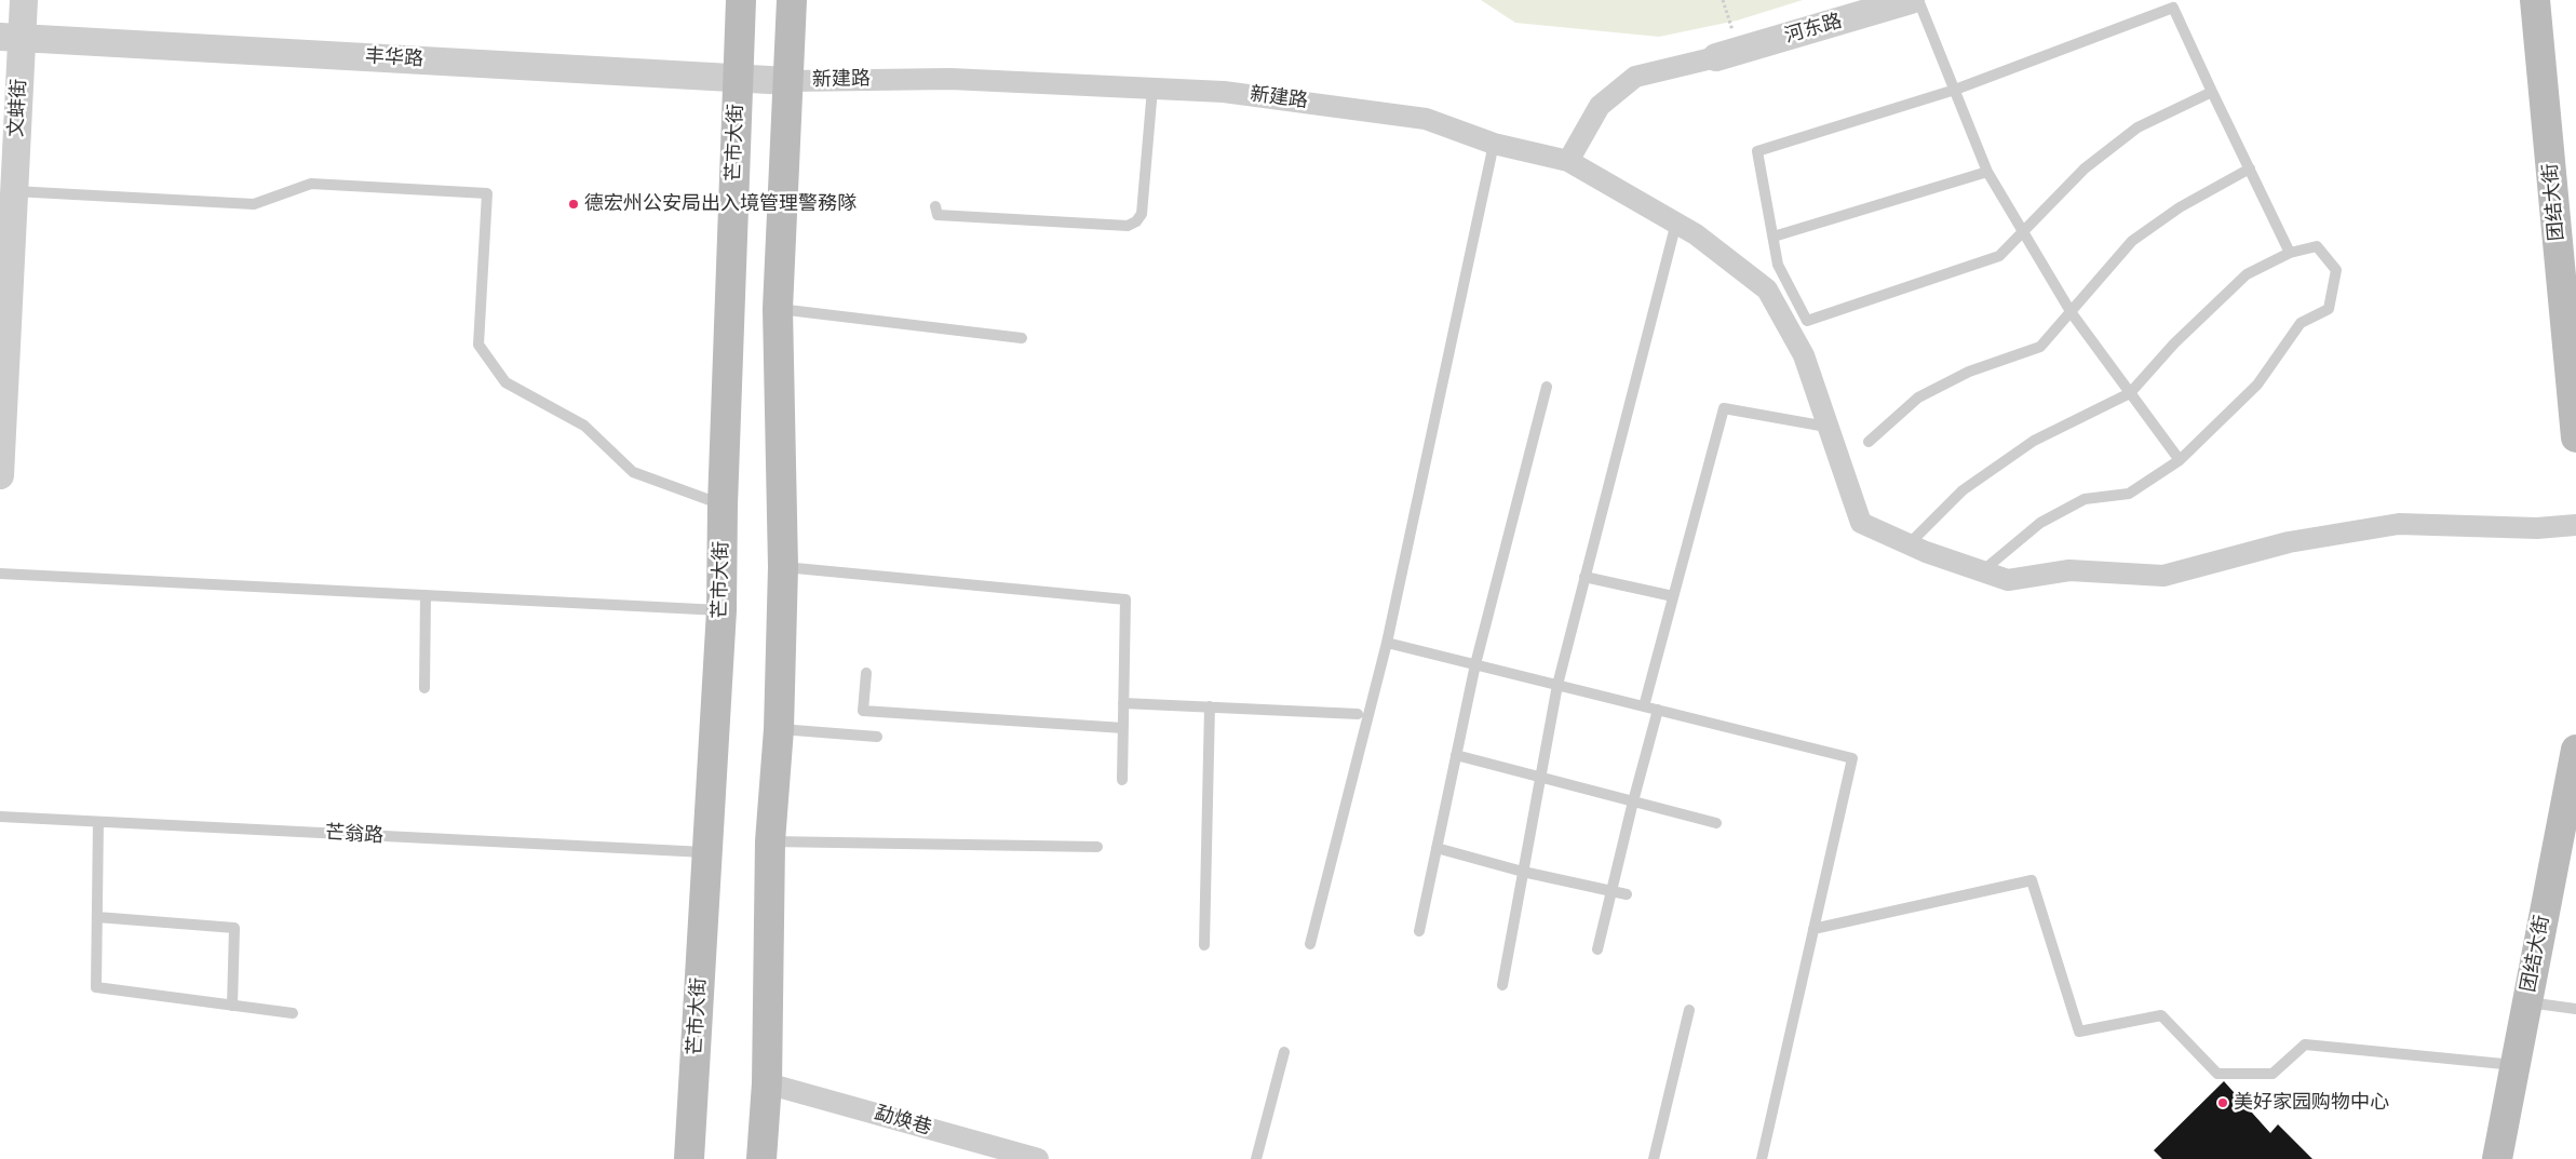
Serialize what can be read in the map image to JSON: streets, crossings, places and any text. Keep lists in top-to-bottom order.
{
  "streets": {
    "main road": ["芒市大街", "团结大街"],
    "street": [
      "河东路",
      "丰华路",
      "新建路",
      "文蚌街",
      "勐焕巷"
    ],
    "lane": ["芒翁路"]
  },
  "crossings": [
    ["丰华路", "新建路"],
    ["丰华路", "文蚌街"],
    ["丰华路", "芒市大街"],
    ["芒市大街", "芒翁路"]
  ],
  "places": ["德宏州公安局出入境管理警務隊", "美好家园购物中心"]
}
